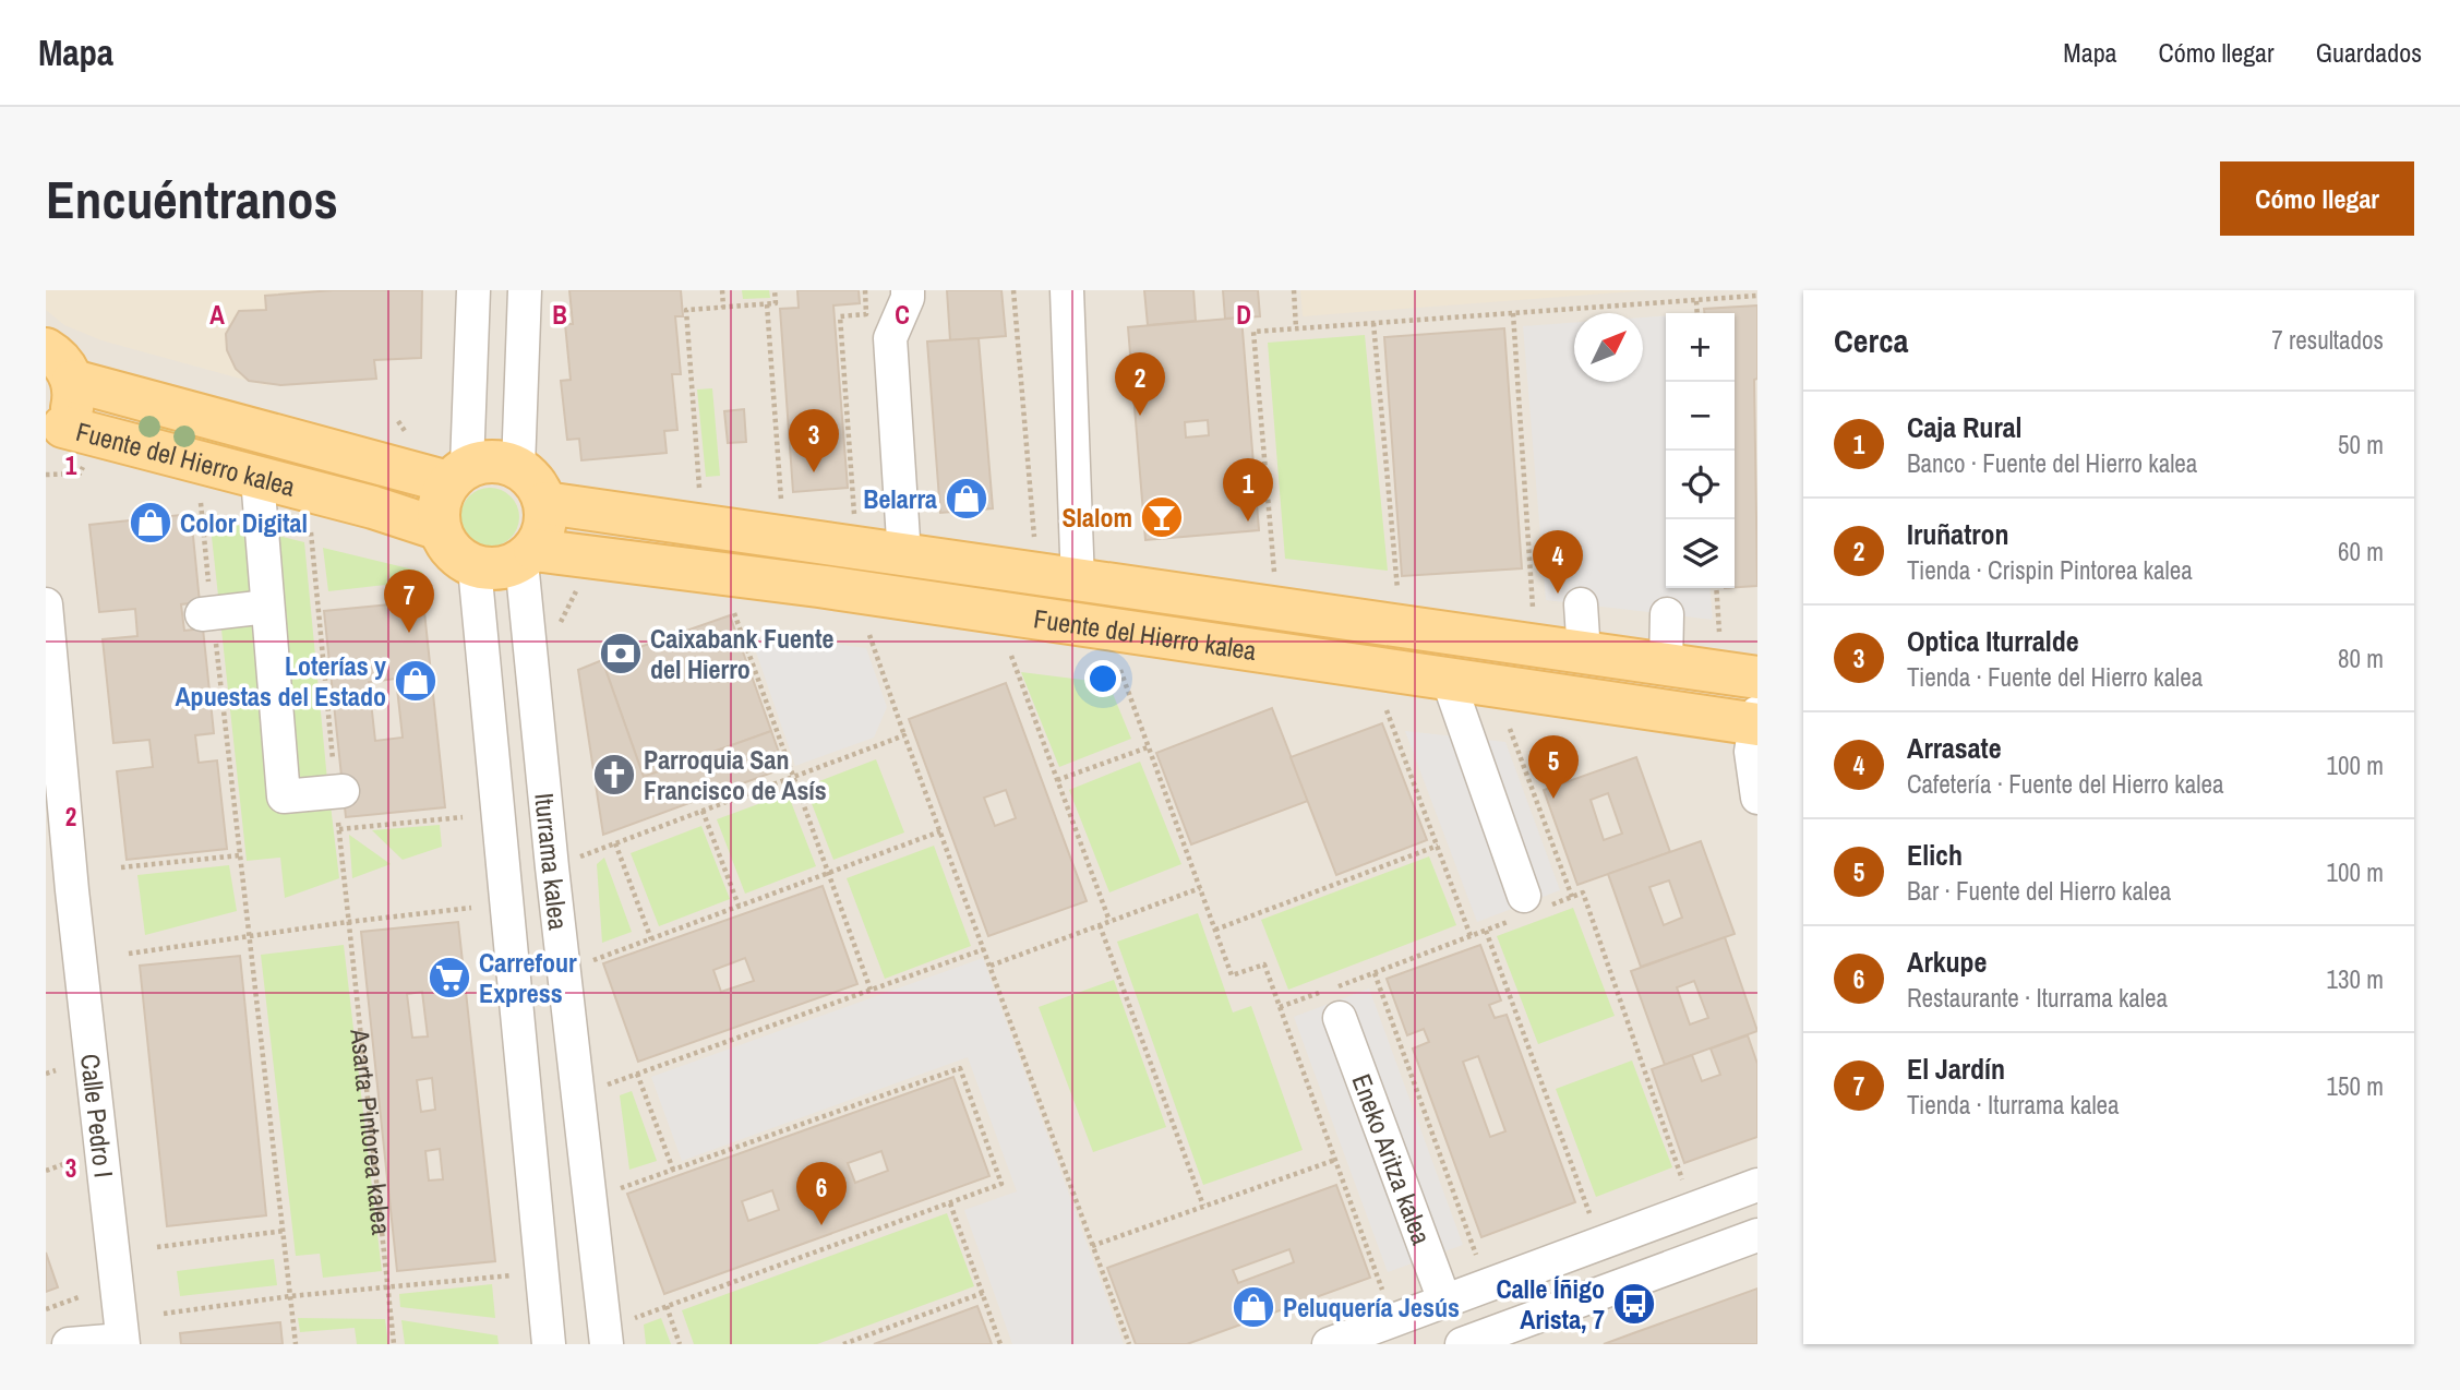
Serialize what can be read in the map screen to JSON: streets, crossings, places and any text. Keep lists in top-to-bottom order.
{
  "streets": {
    "main road": ["Fuente del Hierro kalea"],
    "street": ["Iturrama kalea", "Calle Pedro I", "Eneko Aritza kalea"],
    "path": ["Asarta Pintorea kalea"]
  },
  "crossings": [
    ["Fuente del Hierro kalea", "Iturrama kalea"]
  ],
  "places": {
    "shop": [
      "Belarra",
      "Color Digital",
      "Loterías y Apuestas del Estado",
      "Peluquería Jesús"
    ],
    "bar": ["Slalom"],
    "bank": ["Caixabank Fuente del Hierro"],
    "church": ["Parroquia San Francisco de Asís"],
    "supermarket": ["Carrefour Express"],
    "bus stop": ["Calle Íñigo Arista, 7"]
  },
  "north": "top right",
  "page": {
    "header": "Mapa",
    "nav": ["Mapa", "Cómo llegar", "Guardados"],
    "buttons": "Cómo llegar",
    "title": "Encuéntranos",
    "heading": ["Cerca", "7 resultados"],
    "map_buttons": ["+", "−"],
    "pins": [
      "2",
      "3",
      "1",
      "4",
      "7",
      "5",
      "6"
    ],
    "list": [
      {
        "mark": "1",
        "name": "Caja Rural",
        "note": "Banco · Fuente del Hierro kalea",
        "value": "50 m"
      },
      {
        "mark": "2",
        "name": "Iruñatron",
        "note": "Tienda · Crispin Pintorea kalea",
        "value": "60 m"
      },
      {
        "mark": "3",
        "name": "Optica Iturralde",
        "note": "Tienda · Fuente del Hierro kalea",
        "value": "80 m"
      },
      {
        "mark": "4",
        "name": "Arrasate",
        "note": "Cafetería · Fuente del Hierro kalea",
        "value": "100 m"
      },
      {
        "mark": "5",
        "name": "Elich",
        "note": "Bar · Fuente del Hierro kalea",
        "value": "100 m"
      },
      {
        "mark": "6",
        "name": "Arkupe",
        "note": "Restaurante · Iturrama kalea",
        "value": "130 m"
      },
      {
        "mark": "7",
        "name": "El Jardín",
        "note": "Tienda · Iturrama kalea",
        "value": "150 m"
      }
    ]
  },
  "grid": {
    "columns": [
      "A",
      "B",
      "C",
      "D"
    ],
    "rows": ["1", "2", "3"]
  }
}
